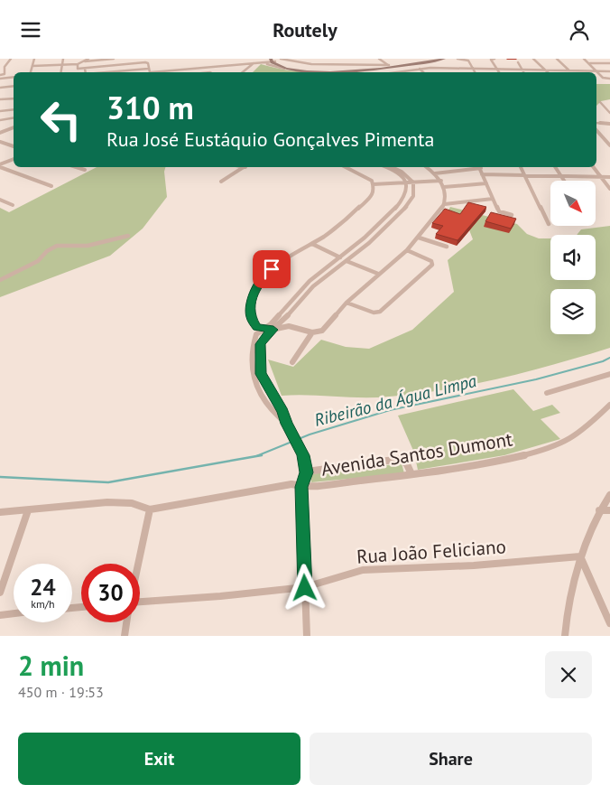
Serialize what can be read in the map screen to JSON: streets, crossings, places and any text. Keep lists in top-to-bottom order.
{
  "streets": {
    "street": ["Avenida Santos Dumont", "Rua João Feliciano"]
  },
  "water": ["Ribeirão da Água Limpa"],
  "north": "bottom right",
  "page": {
    "header": "Routely",
    "turn": ["310 m", "Rua José Eustáquio Gonçalves Pimenta"],
    "speed": "24 km/h",
    "limit": "30",
    "heading": ["2 min", "450 m · 19:53"],
    "buttons": ["Exit", "Share"]
  }
}
